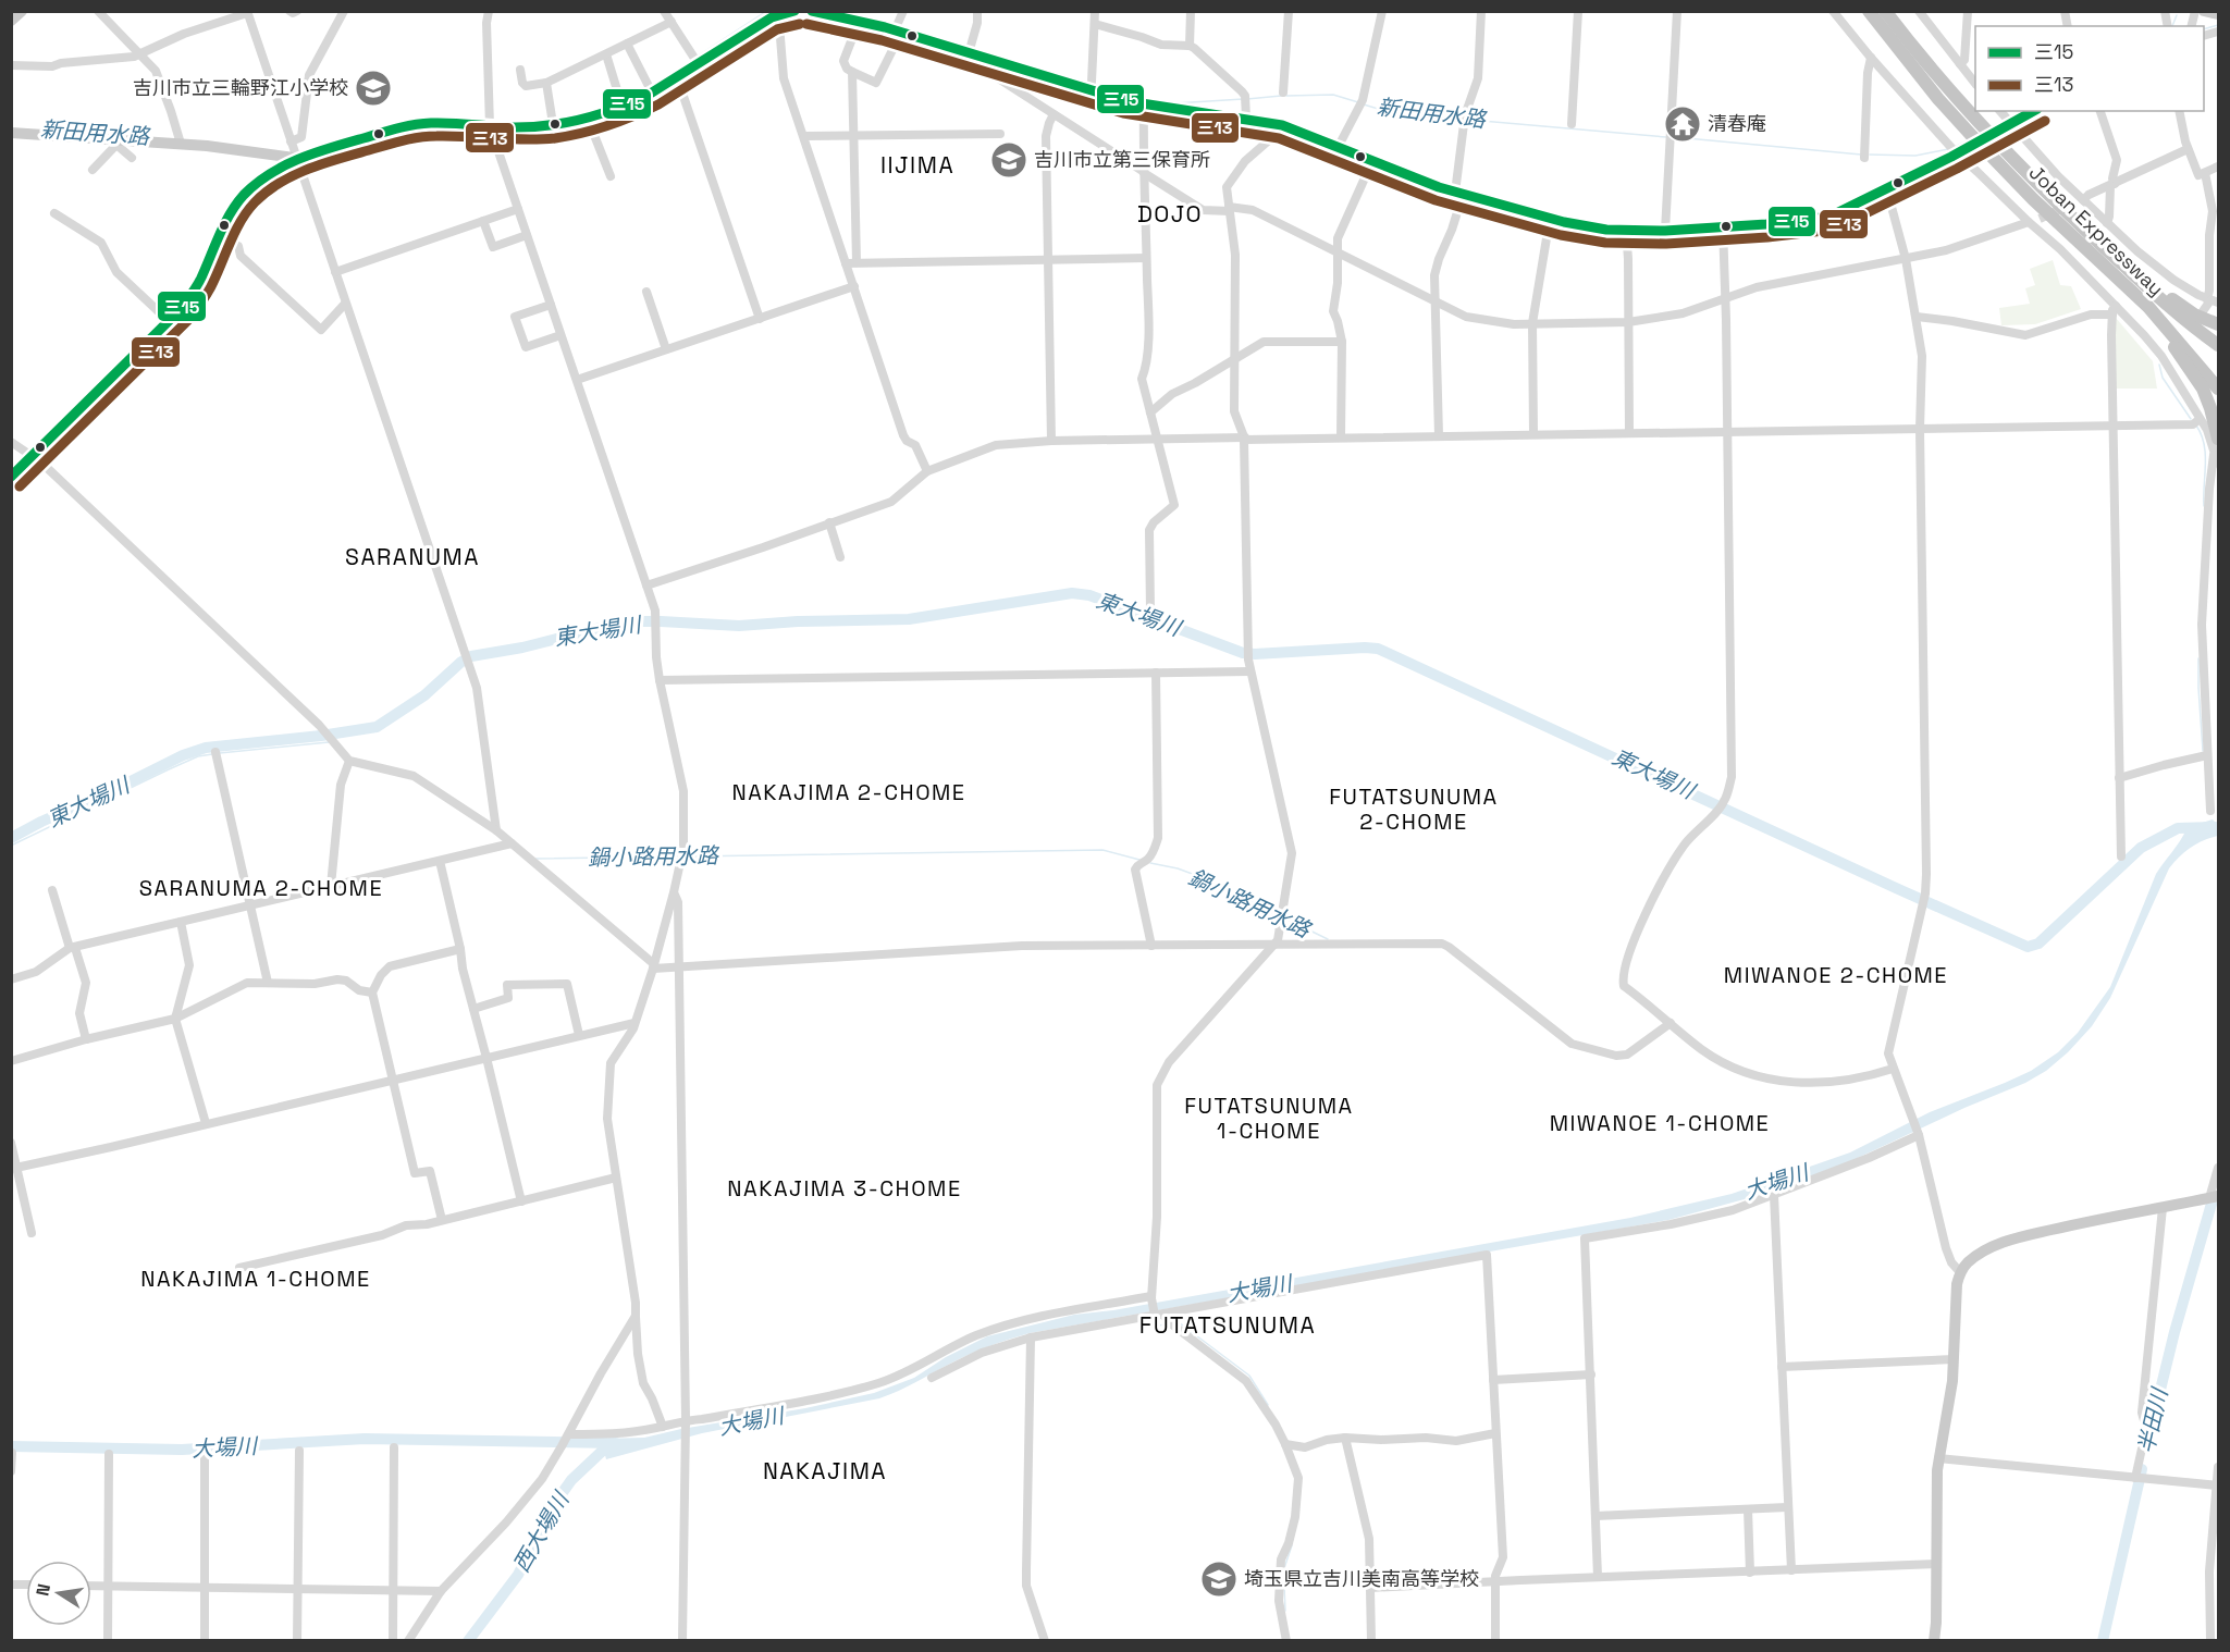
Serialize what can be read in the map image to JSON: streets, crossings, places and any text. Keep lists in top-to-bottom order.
{
  "streets": {
    "highway": ["Joban Expressway"]
  },
  "districts": [
    "IIJIMA",
    "DOJO",
    "SARANUMA",
    "NAKAJIMA 2-CHOME",
    "FUTATSUNUMA 2-CHOME",
    "SARANUMA 2-CHOME",
    "MIWANOE 2-CHOME",
    "FUTATSUNUMA 1-CHOME",
    "MIWANOE 1-CHOME",
    "NAKAJIMA 3-CHOME",
    "NAKAJIMA 1-CHOME",
    "FUTATSUNUMA",
    "NAKAJIMA"
  ],
  "water": [
    "新田用水路",
    "東大場川",
    "鍋小路用水路",
    "大場川",
    "半田川",
    "西大場川"
  ],
  "places": {
    "school or university": ["吉川市立三輪野江小学校", "吉川市立第三保育所", "埼玉県立吉川美南高等学校"],
    "temple": ["清春庵"]
  },
  "lines": ["transit line 三15", "transit line 三13"],
  "legend": ["三15", "三13"],
  "north": "left"
}
